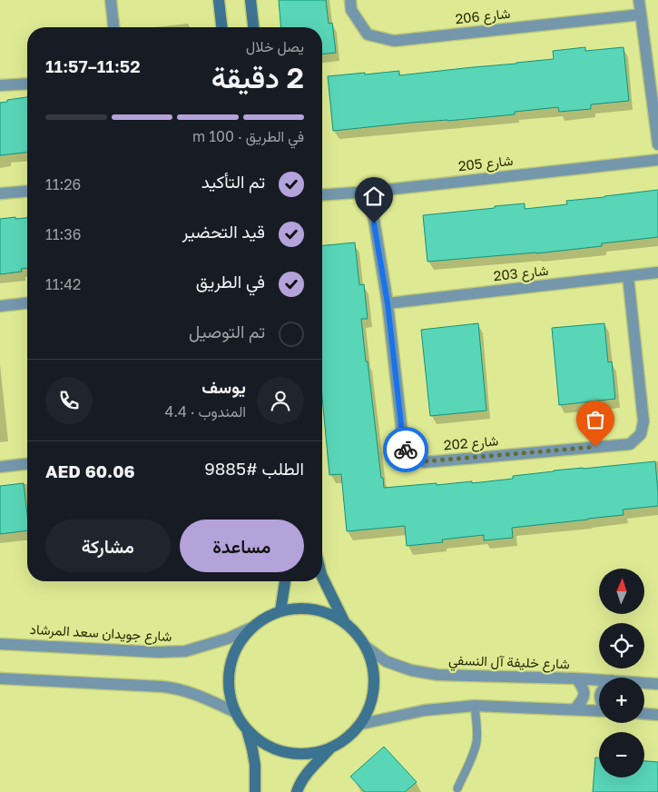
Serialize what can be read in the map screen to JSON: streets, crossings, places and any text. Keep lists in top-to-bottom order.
{
  "streets": {
    "street": [
      "شارع 206",
      "شارع 205",
      "شارع 203",
      "شارع 202",
      "شارع جويدان سعد المرشاد",
      "شارع خليفة آل النسفي"
    ]
  },
  "crossings": [
    ["شارع 205", "شارع 202"],
    ["شارع 203", "شارع 202"],
    ["شارع جويدان سعد المرشاد", "شارع خليفة آل النسفي"]
  ],
  "north": "top",
  "page": {
    "heading": ["2 دقيقة", "يصل خلال", "11:52–11:57"],
    "panel": [
      "يوسف",
      "المندوب · 4.4",
      "الطلب #9885",
      "AED 60.06"
    ],
    "bar": "في الطريق · 100 m",
    "list": [
      ["تم التأكيد", "11:26"],
      ["قيد التحضير", "11:36"],
      ["في الطريق", "11:42"],
      "تم التوصيل"
    ],
    "buttons": ["مساعدة", "مشاركة"],
    "map_buttons": ["+", "−"]
  }
}
